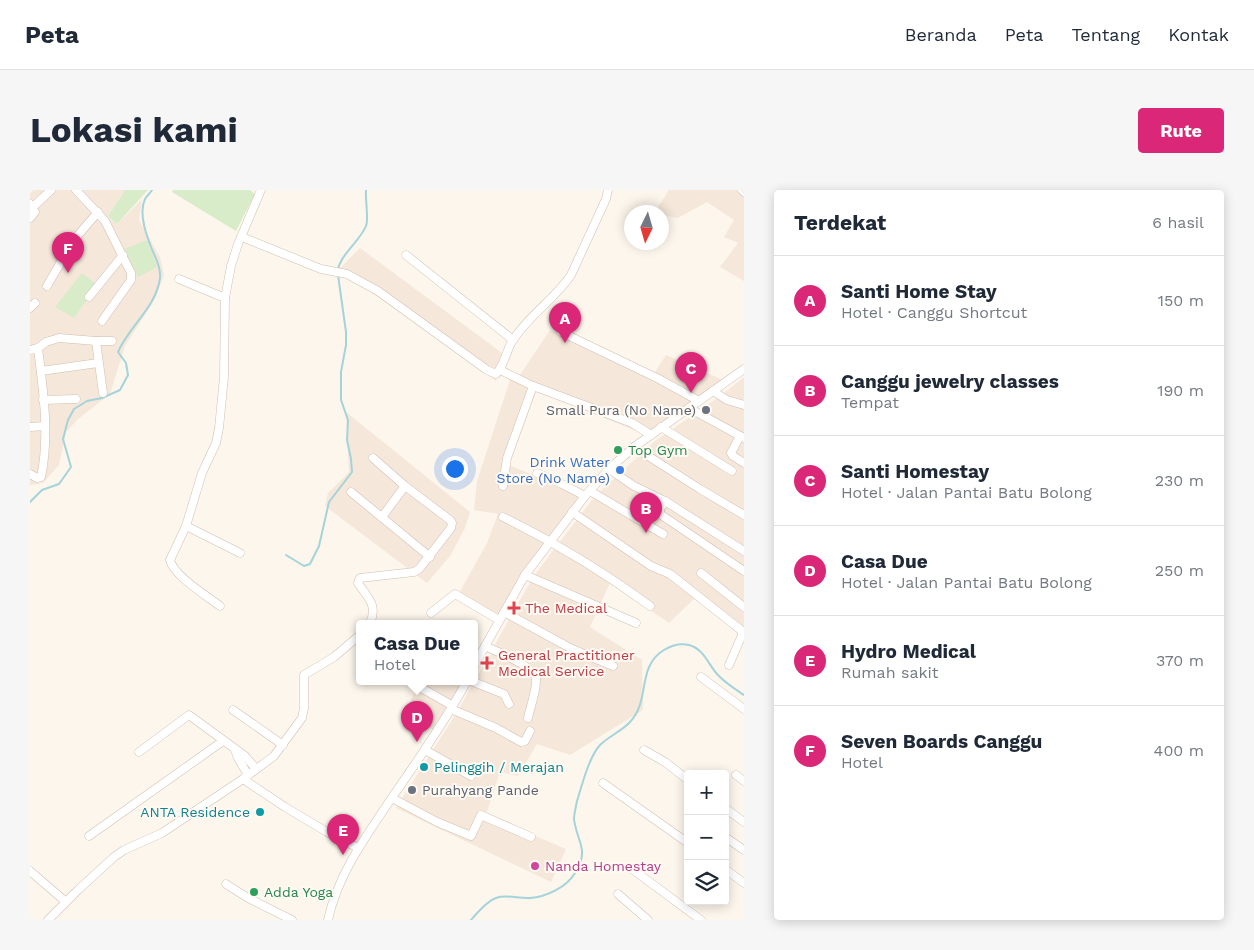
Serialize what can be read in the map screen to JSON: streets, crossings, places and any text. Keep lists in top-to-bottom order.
{
  "places": {
    "other": [
      "Small Pura (No Name)",
      "Top Gym",
      "Drink Water Store (No Name)",
      "Pelinggih / Merajan",
      "Purahyang Pande",
      "ANTA Residence",
      "Nanda Homestay",
      "Adda Yoga"
    ],
    "health": ["The Medical", "General Practitioner Medical Service"]
  },
  "north": "bottom",
  "page": {
    "header": "Peta",
    "nav": [
      "Beranda",
      "Peta",
      "Tentang",
      "Kontak"
    ],
    "buttons": "Rute",
    "title": "Lokasi kami",
    "heading": ["Terdekat", "6 hasil"],
    "pins": [
      "F",
      "A",
      "C",
      "B",
      "D",
      "E"
    ],
    "list": [
      {
        "mark": "A",
        "name": "Santi Home Stay",
        "note": "Hotel · Canggu Shortcut",
        "value": "150 m"
      },
      {
        "mark": "B",
        "name": "Canggu jewelry classes",
        "note": "Tempat",
        "value": "190 m"
      },
      {
        "mark": "C",
        "name": "Santi Homestay",
        "note": "Hotel · Jalan Pantai Batu Bolong",
        "value": "230 m"
      },
      {
        "mark": "D",
        "name": "Casa Due",
        "note": "Hotel · Jalan Pantai Batu Bolong",
        "value": "250 m"
      },
      {
        "mark": "E",
        "name": "Hydro Medical",
        "note": "Rumah sakit",
        "value": "370 m"
      },
      {
        "mark": "F",
        "name": "Seven Boards Canggu",
        "note": "Hotel",
        "value": "400 m"
      }
    ],
    "popup": ["Casa Due", "Hotel"],
    "map_buttons": ["+", "−"]
  }
}
